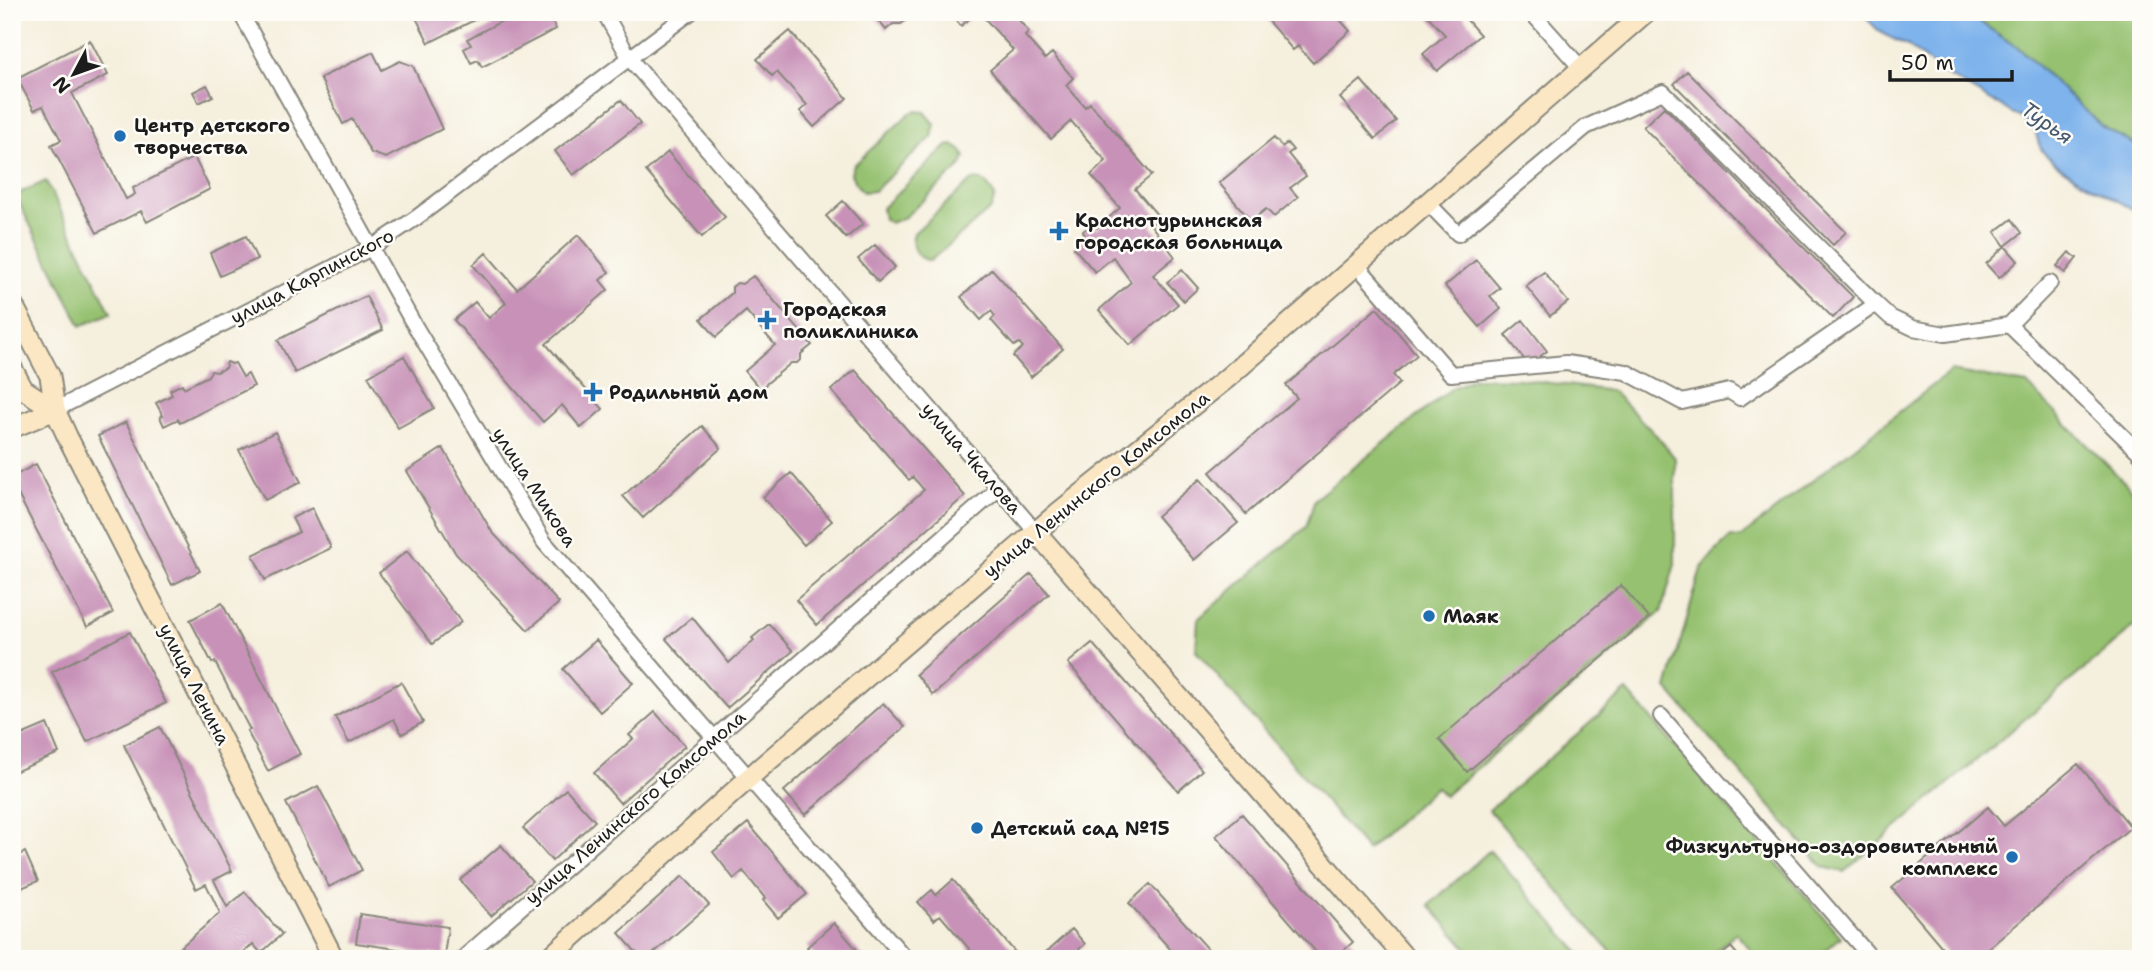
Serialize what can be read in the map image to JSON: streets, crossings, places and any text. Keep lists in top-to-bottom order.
{
  "streets": {
    "main road": [
      "улица Карпинского",
      "улица Чкалова",
      "улица Ленинского Комсомола",
      "улица Ленина"
    ],
    "street": ["улица Микова"]
  },
  "crossings": [
    ["улица Карпинского", "улица Чкалова"],
    ["улица Карпинского", "улица Микова"],
    ["улица Карпинского", "улица Ленина"],
    ["улица Чкалова", "улица Ленинского Комсомола"],
    ["улица Ленинского Комсомола", "улица Микова"]
  ],
  "water": ["Турья"],
  "places": {
    "other": [
      "Центр детского творчества",
      "Маяк",
      "Детский сад №15",
      "Физкультурно-оздоровительный комплекс"
    ],
    "health": ["Краснотурьинская городская больница", "Городская поликлиника", "Родильный дом"]
  },
  "scale_bar": "50 m",
  "north": "bottom left"
}
